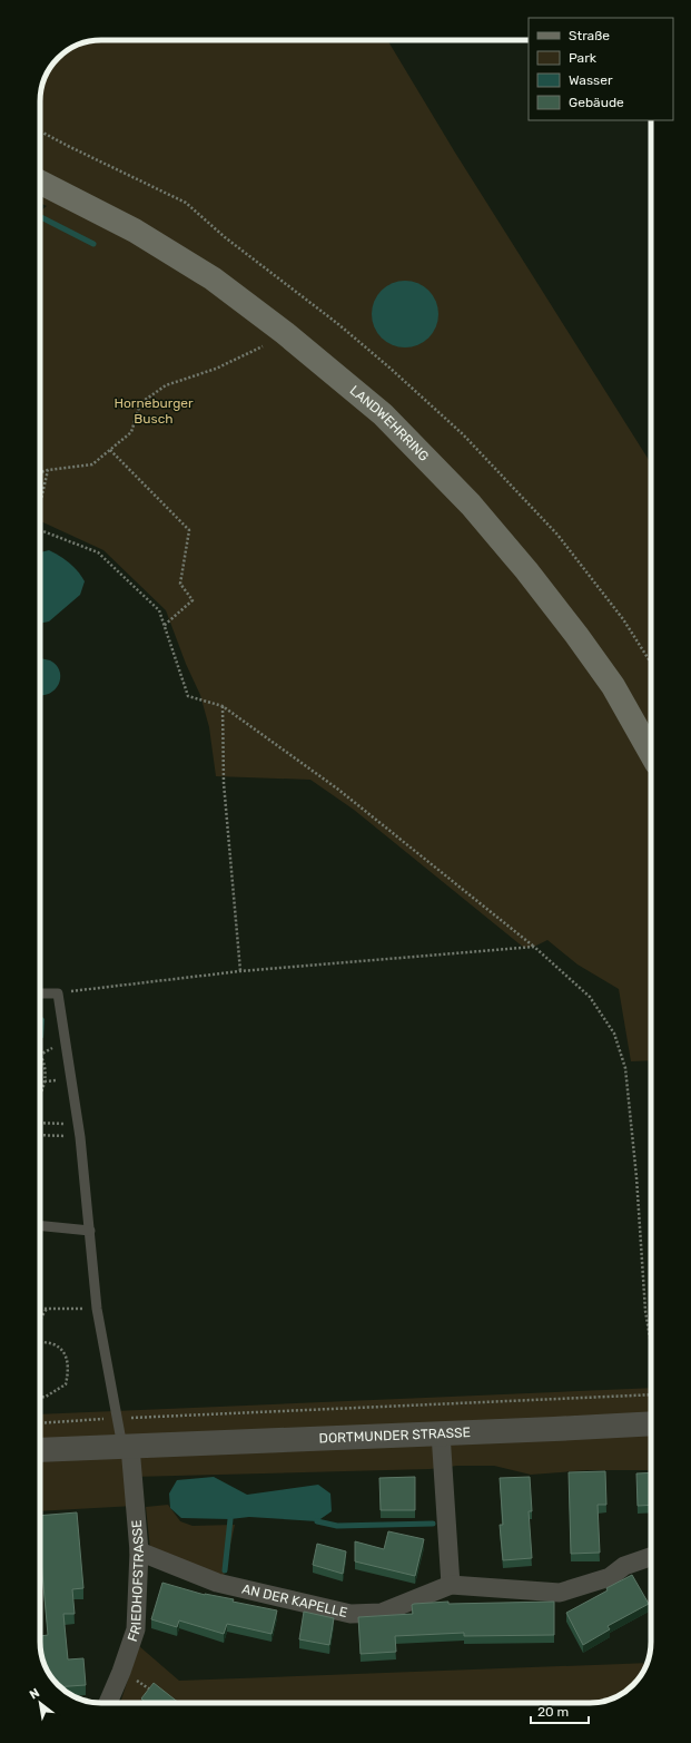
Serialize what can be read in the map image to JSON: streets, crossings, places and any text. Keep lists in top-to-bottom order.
{
  "streets": {
    "main road": ["LANDWEHRRING"],
    "street": ["DORTMUNDER STRASSE", "FRIEDHOFSTRASSE", "AN DER KAPELLE"]
  },
  "crossings": [
    ["DORTMUNDER STRASSE", "FRIEDHOFSTRASSE"],
    ["FRIEDHOFSTRASSE", "AN DER KAPELLE"]
  ],
  "parks": ["Horneburger Busch"],
  "legend": [
    "Straße",
    "Park",
    "Wasser",
    "Gebäude"
  ],
  "scale_bar": "20 m",
  "north": "top left"
}
